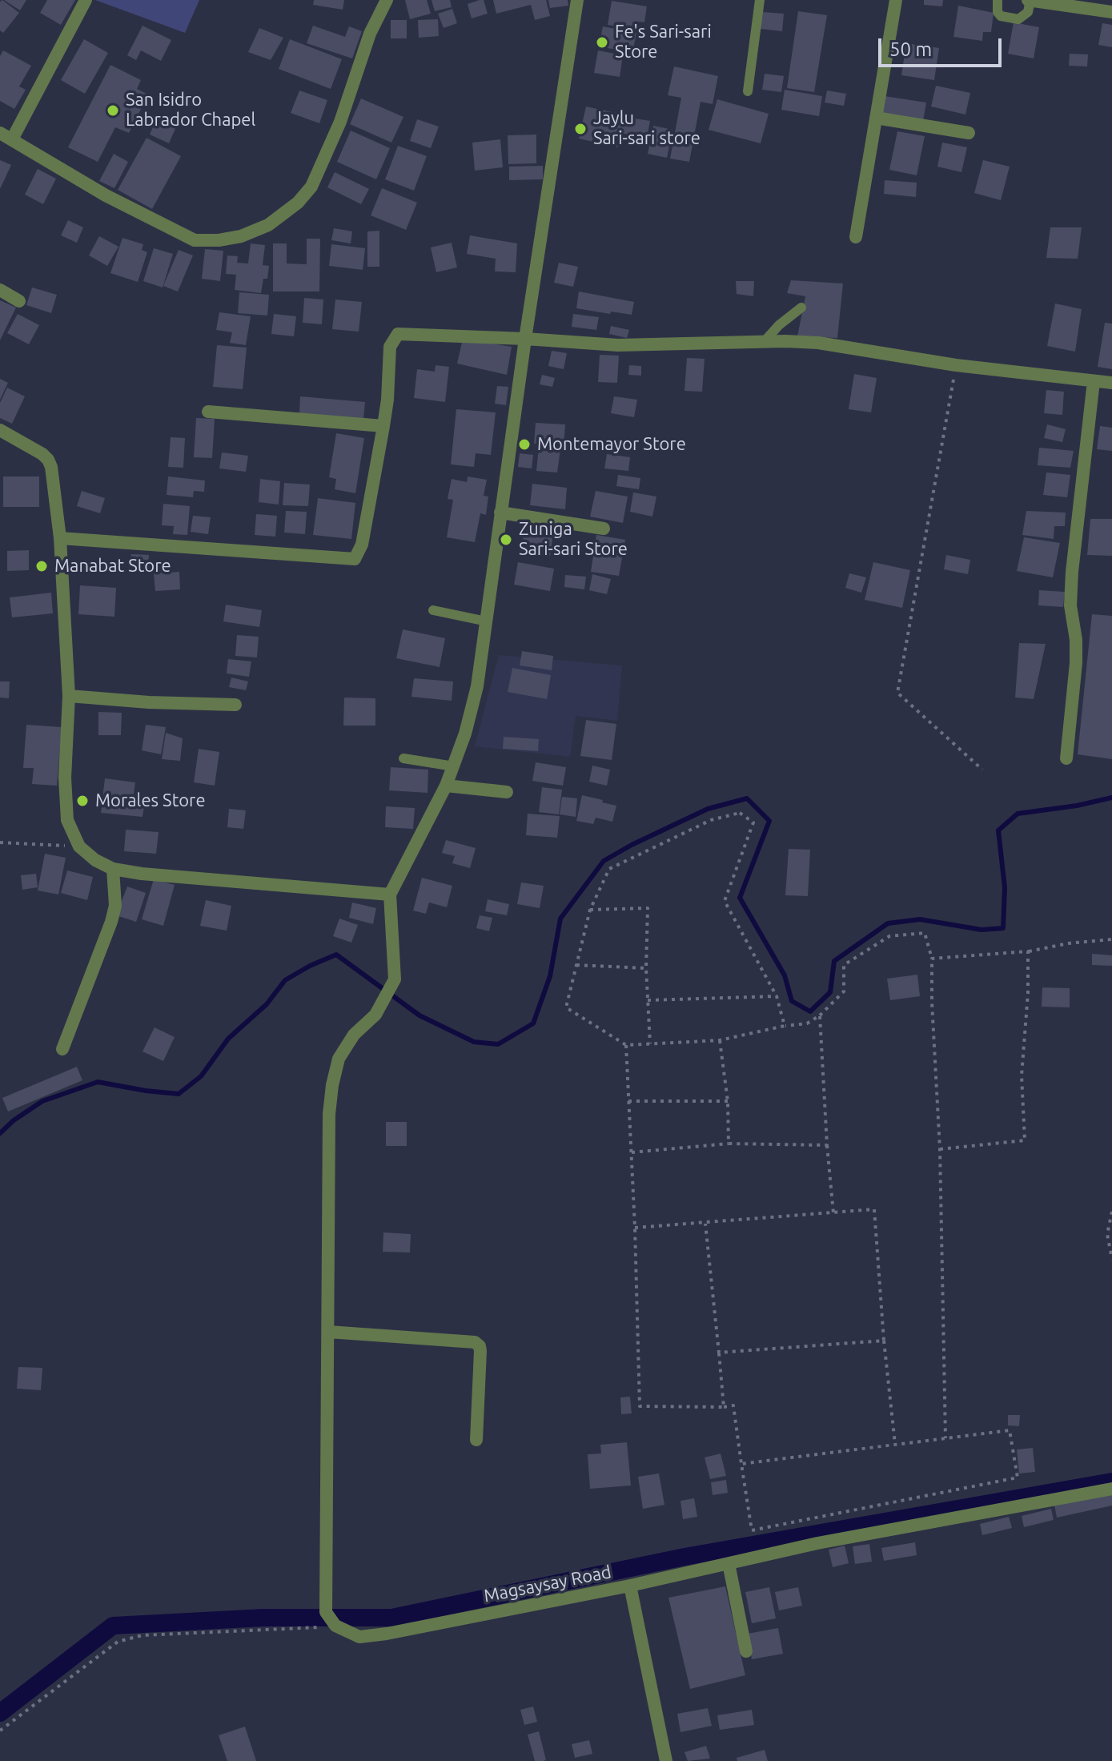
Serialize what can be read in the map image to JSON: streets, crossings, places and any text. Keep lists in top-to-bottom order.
{
  "streets": {
    "street": ["Magsaysay Road"]
  },
  "places": [
    "Fe's Sari-sari Store",
    "San Isidro Labrador Chapel",
    "Jaylu Sari-sari store",
    "Montemayor Store",
    "Zuniga Sari-sari Store",
    "Manabat Store",
    "Morales Store"
  ],
  "scale_bar": "50 m"
}
